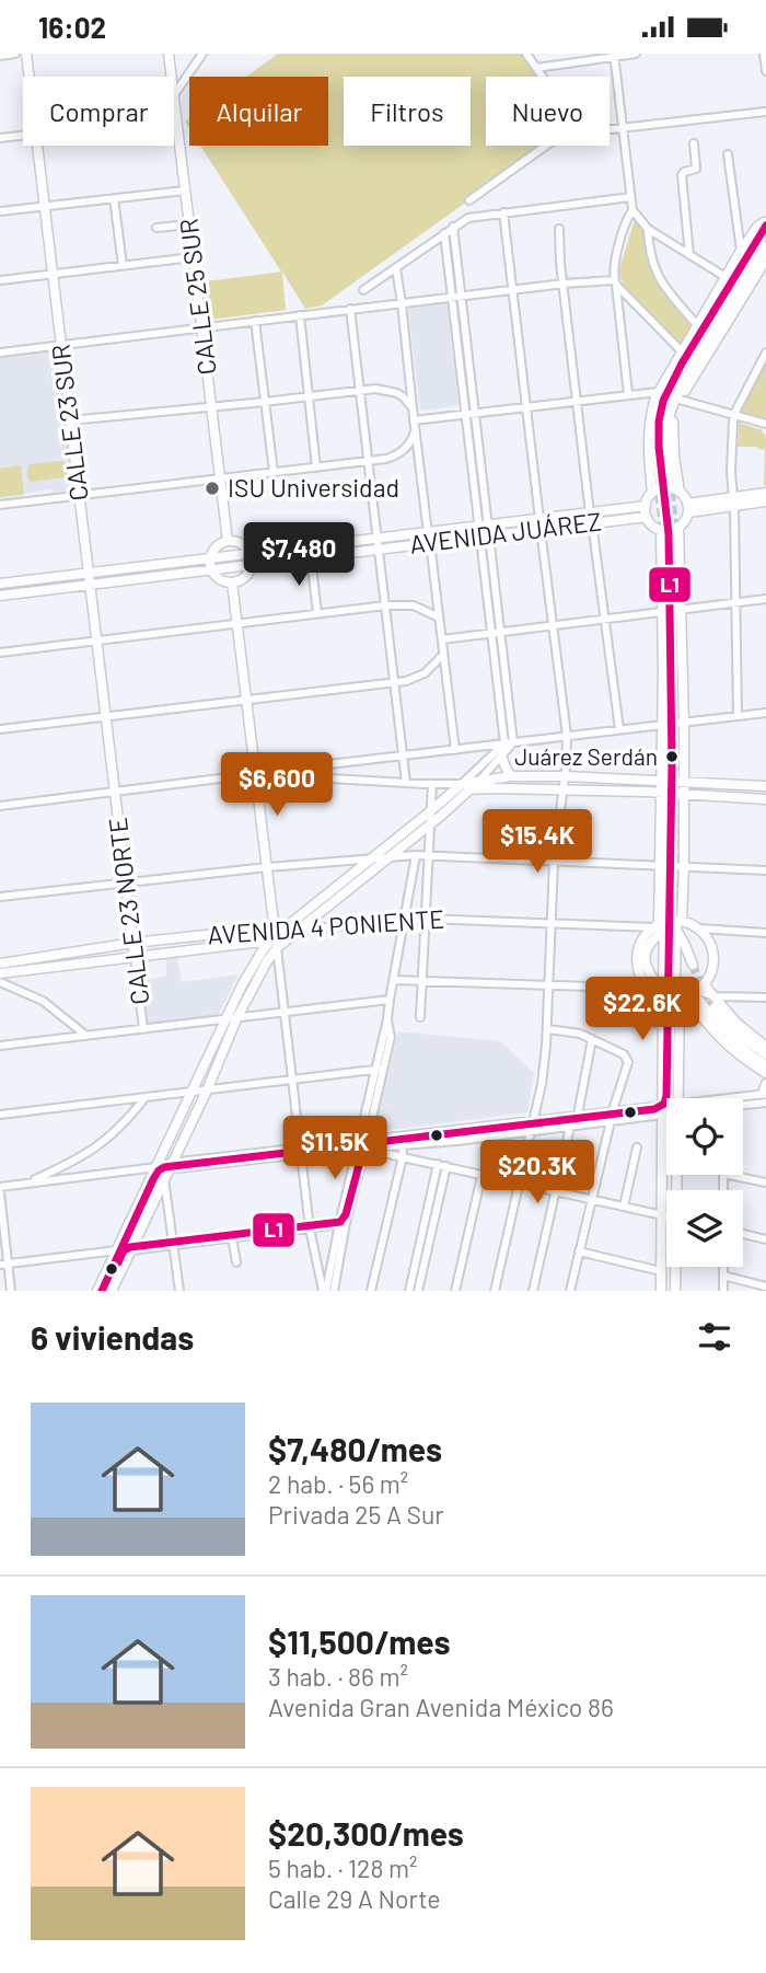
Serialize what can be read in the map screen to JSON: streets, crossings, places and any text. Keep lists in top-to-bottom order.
{
  "streets": {
    "main road": [
      "CALLE 25 SUR",
      "CALLE 23 SUR",
      "AVENIDA JUÁREZ",
      "CALLE 23 NORTE",
      "AVENIDA 4 PONIENTE"
    ]
  },
  "crossings": [
    ["CALLE 23 SUR", "AVENIDA JUÁREZ"],
    ["CALLE 23 SUR", "CALLE 23 NORTE"],
    ["CALLE 23 NORTE", "AVENIDA 4 PONIENTE"]
  ],
  "places": ["ISU Universidad", "Juárez Serdán"],
  "lines": ["transit line L1"],
  "page": {
    "status": "16:02",
    "chip": [
      "Comprar",
      "Alquilar",
      "Filtros",
      "Nuevo"
    ],
    "price": [
      "$7,480",
      "$6,600",
      "$15.4K",
      "$22.6K",
      "$11.5K",
      "$20.3K"
    ],
    "heading": "6 viviendas",
    "list": [
      {
        "name": "$7,480/mes",
        "note": "2 hab. · 56 m² · Privada 25 A Sur"
      },
      {
        "name": "$11,500/mes",
        "note": "3 hab. · 86 m² · Avenida Gran Avenida México 86"
      },
      {
        "name": "$20,300/mes",
        "note": "5 hab. · 128 m² · Calle 29 A Norte"
      }
    ]
  }
}
